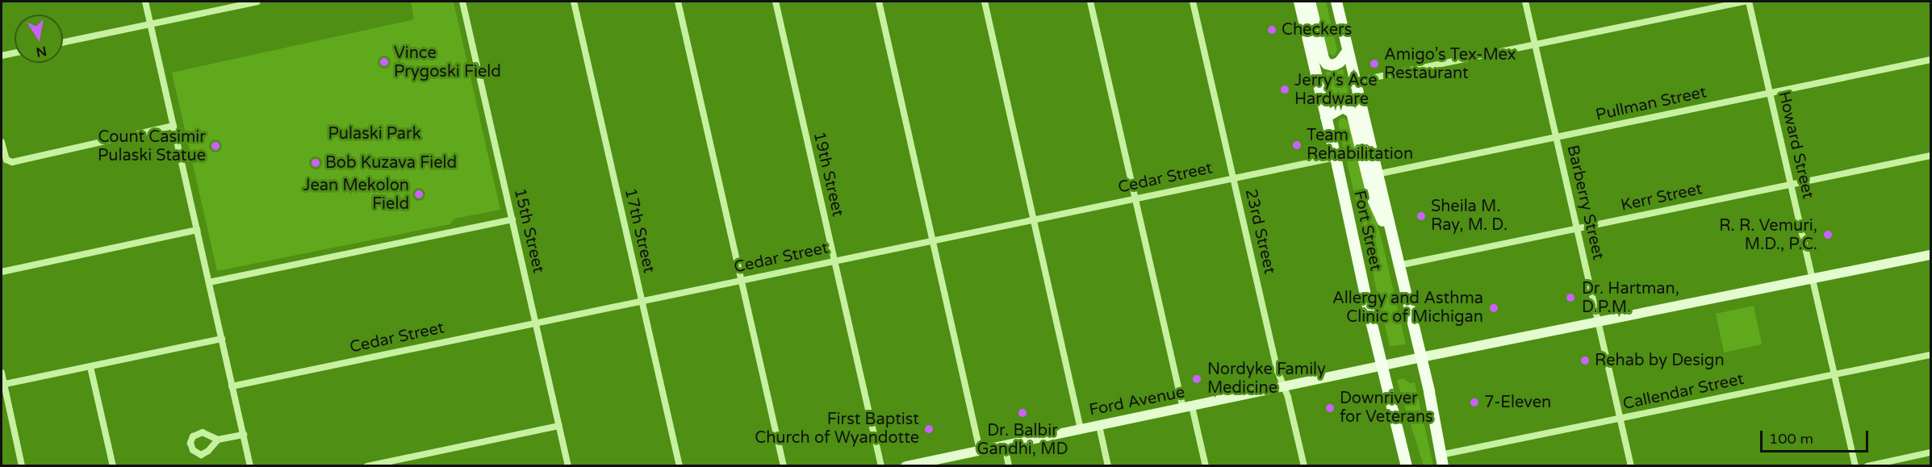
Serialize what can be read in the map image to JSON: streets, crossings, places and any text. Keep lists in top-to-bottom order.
{
  "streets": {
    "main road": ["Fort Street", "Ford Avenue"],
    "street": [
      "Pullman Street",
      "Howard Street",
      "19th Street",
      "Cedar Street",
      "Kerr Street",
      "Barberry Street",
      "15th Street",
      "17th Street",
      "23rd Street",
      "Callendar Street"
    ]
  },
  "crossings": [
    ["Pullman Street", "Howard Street"],
    ["Pullman Street", "Barberry Street"],
    ["Pullman Street", "Fort Street"],
    ["Howard Street", "Kerr Street"],
    ["Howard Street", "Callendar Street"],
    ["Howard Street", "Ford Avenue"],
    ["19th Street", "Cedar Street"],
    ["Cedar Street", "15th Street"],
    ["Cedar Street", "17th Street"],
    ["Cedar Street", "Fort Street"],
    ["Cedar Street", "23rd Street"],
    ["Kerr Street", "Barberry Street"],
    ["Kerr Street", "Fort Street"],
    ["Barberry Street", "Callendar Street"],
    ["Barberry Street", "Ford Avenue"],
    ["Fort Street", "Callendar Street"],
    ["Fort Street", "Ford Avenue"],
    ["23rd Street", "Ford Avenue"]
  ],
  "parks": ["Pulaski Park"],
  "places": [
    "Checkers",
    "Vince Prygoski Field",
    "Amigo’s Tex-Mex Restaurant",
    "Jerry's Ace Hardware",
    "Team Rehabilitation",
    "Count Casimir Pulaski Statue",
    "Bob Kuzava Field",
    "Jean Mekolon Field",
    "Sheila M. Ray, M. D.",
    "R. R. Vemuri, M.D., P.C.",
    "Dr. Hartman, D.P.M.",
    "Allergy and Asthma Clinic of Michigan",
    "Rehab by Design",
    "Nordyke Family Medicine",
    "7-Eleven",
    "Downriver for Veterans",
    "Dr. Balbir Gandhi, MD",
    "First Baptist Church of Wyandotte"
  ],
  "scale_bar": "100 m",
  "north": "bottom"
}
